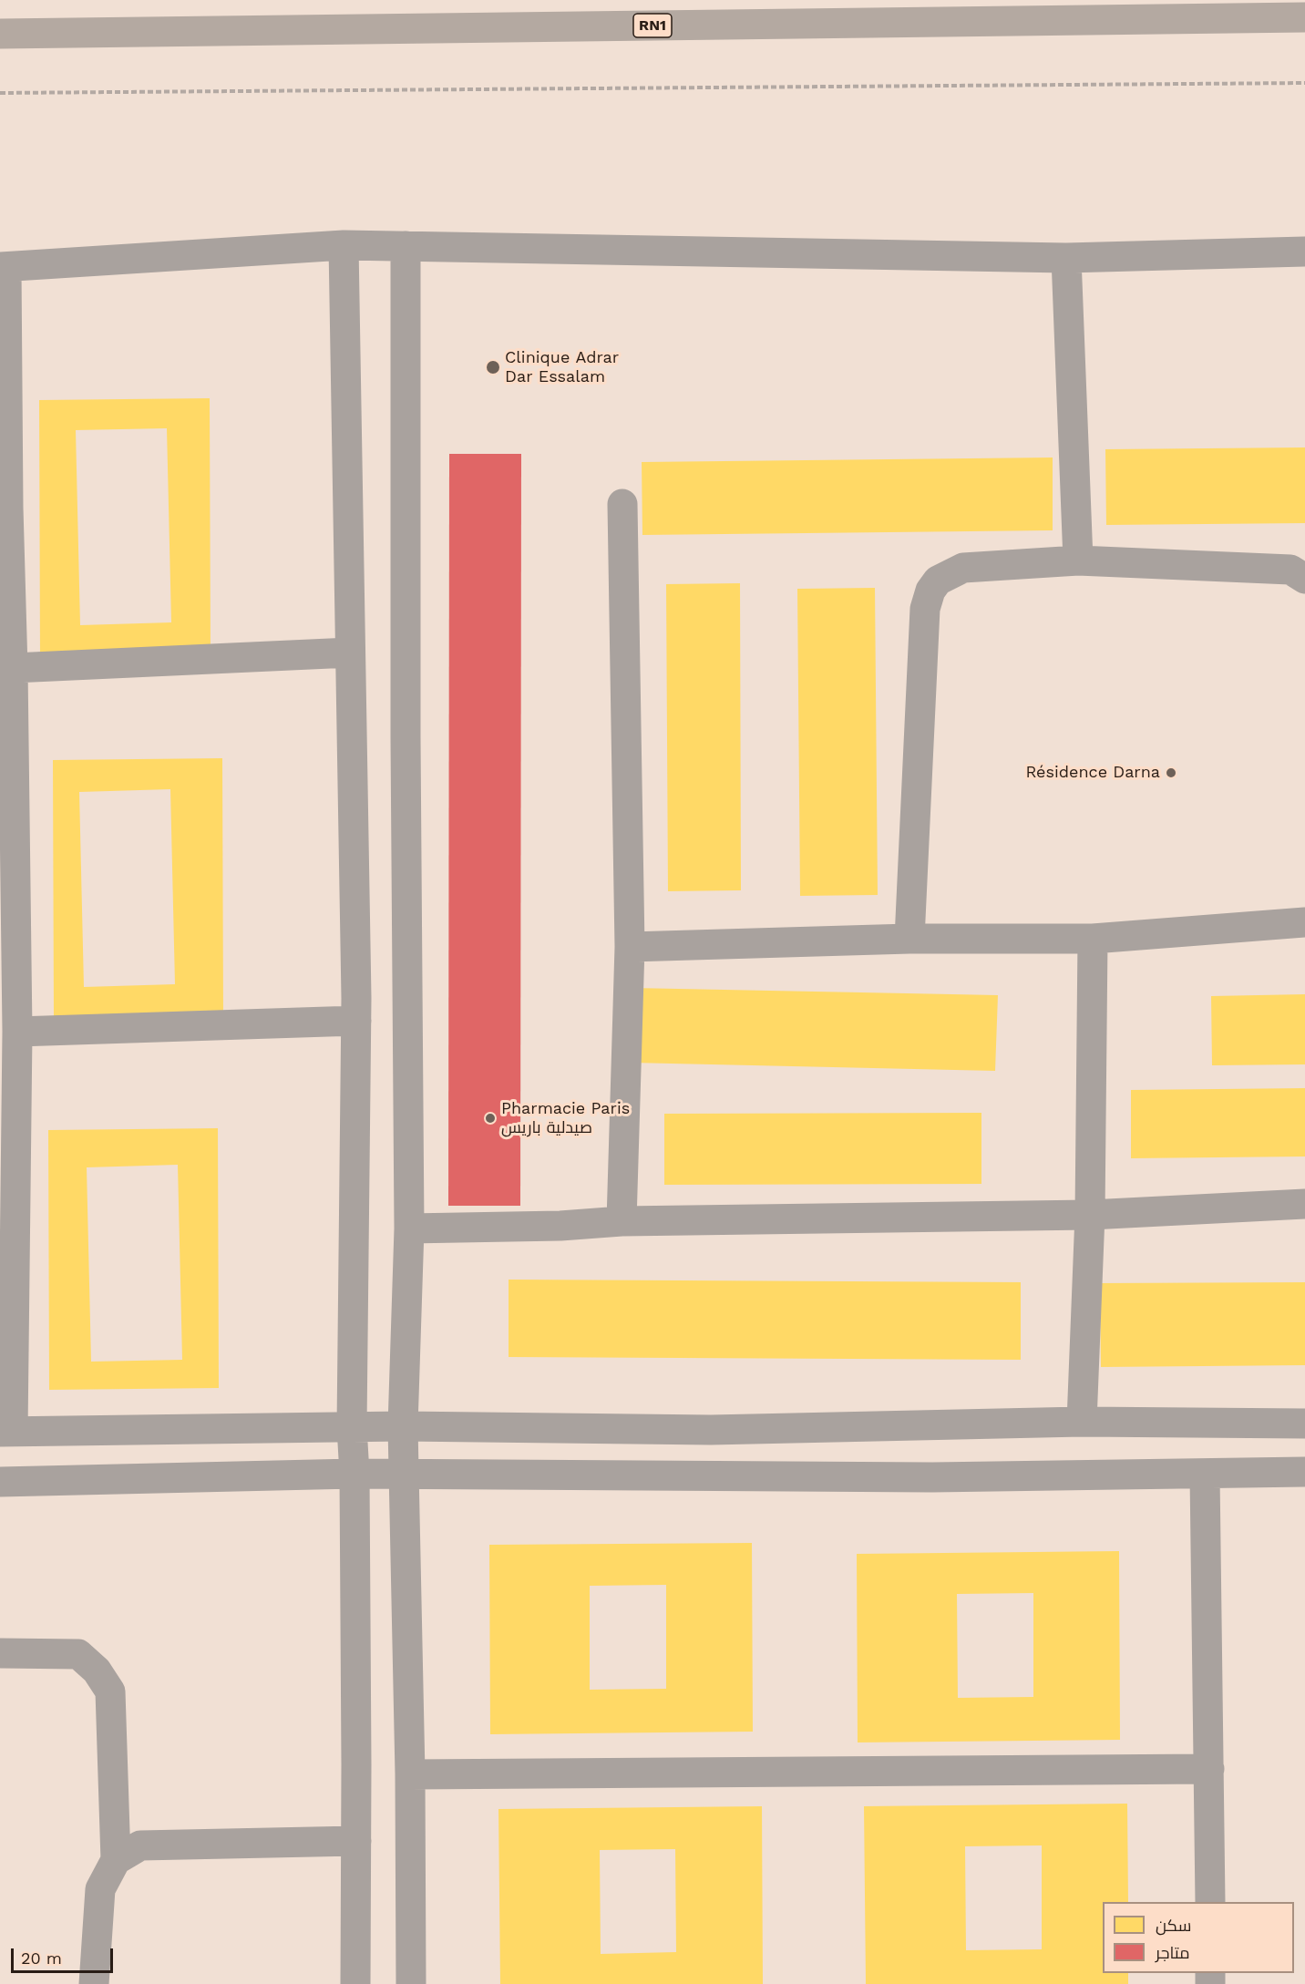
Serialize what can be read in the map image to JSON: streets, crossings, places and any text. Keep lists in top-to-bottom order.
{
  "streets": {
    "highway": ["RN1"]
  },
  "places": ["Clinique Adrar Dar Essalam", "Résidence Darna", "Pharmacie Paris صيدلية باريس"],
  "legend": ["سكن", "متاجر"],
  "scale_bar": "20 m"
}
